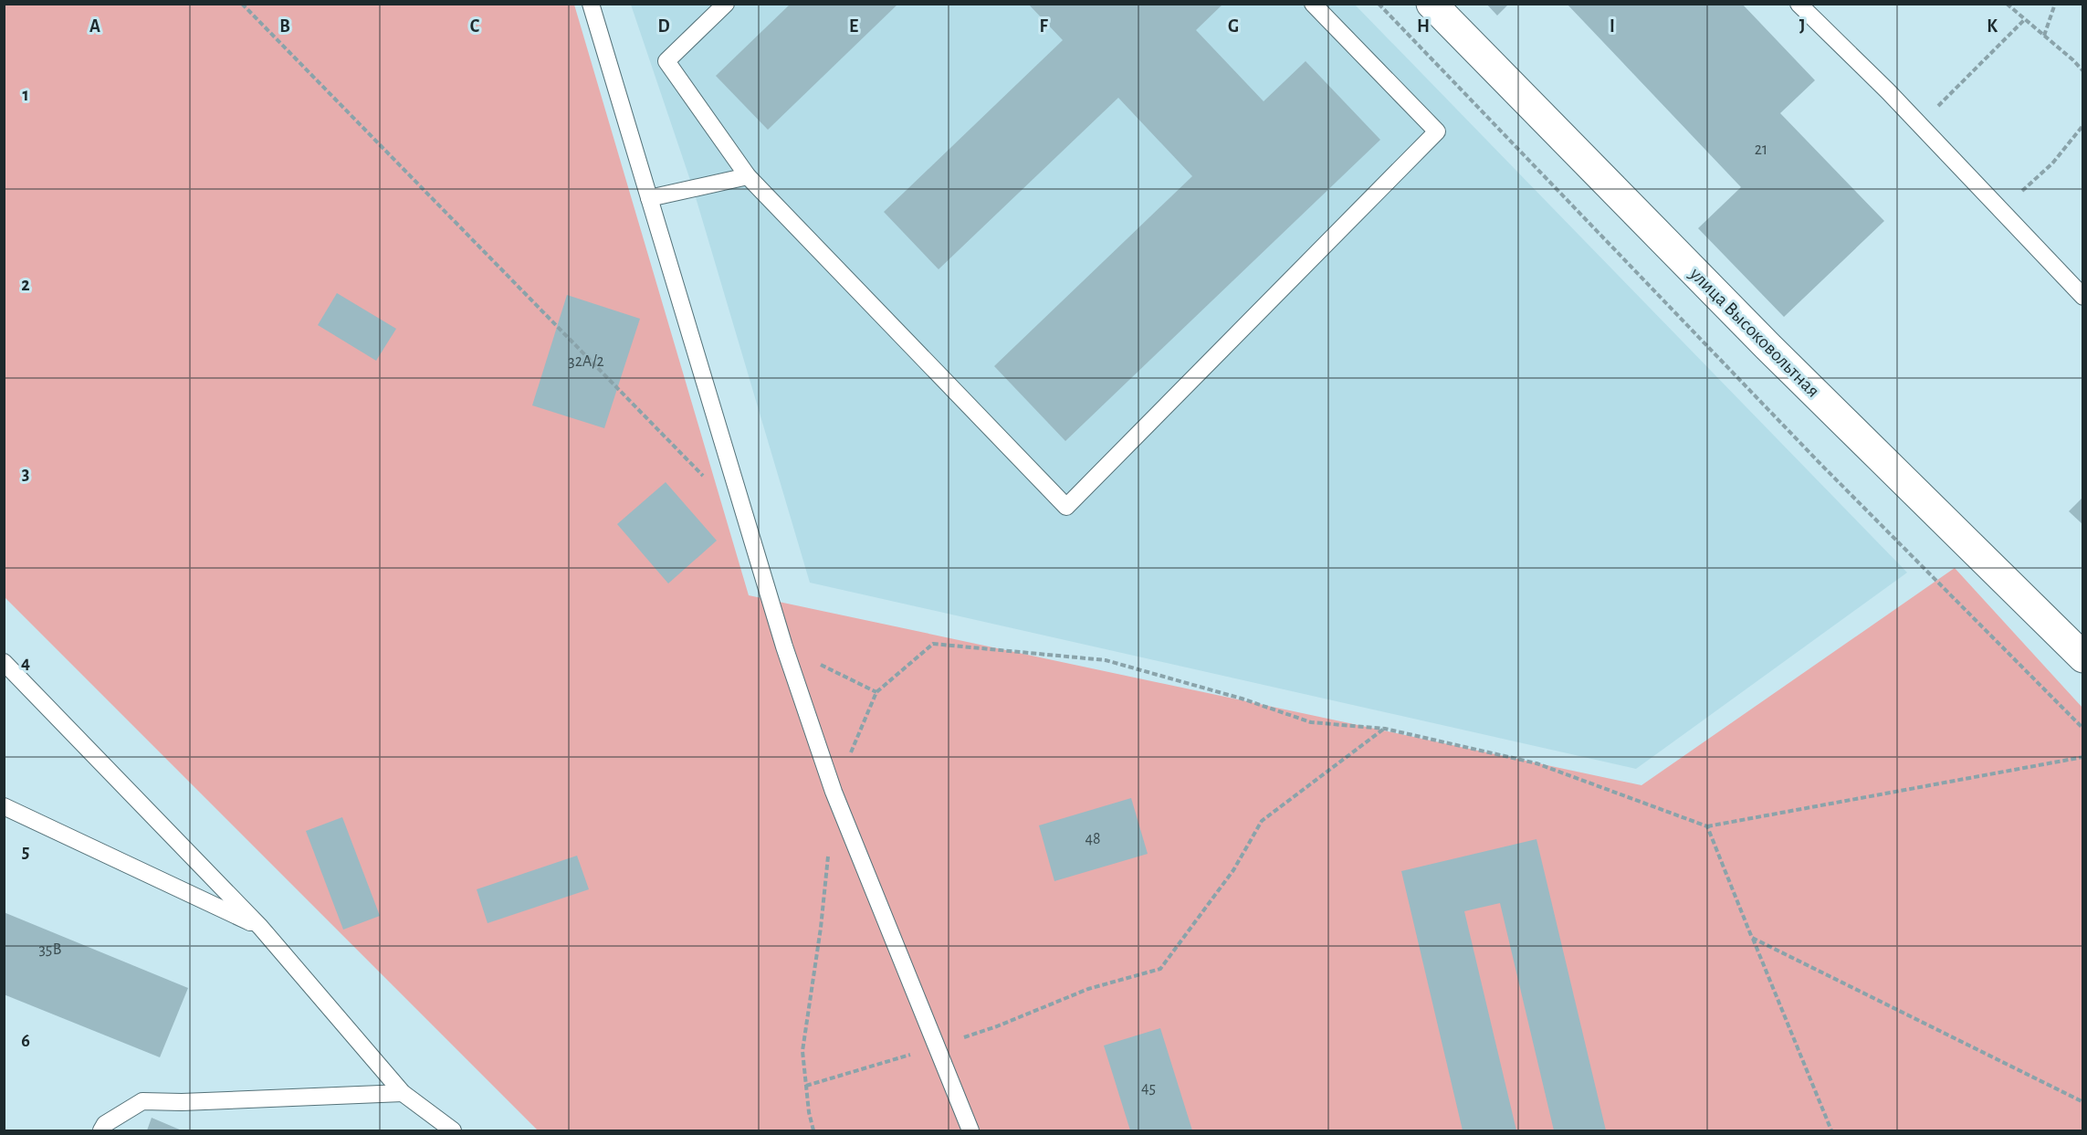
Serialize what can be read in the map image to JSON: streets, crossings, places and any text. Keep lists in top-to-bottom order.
{
  "streets": {
    "street": ["улица Высоковольтная"]
  },
  "house_numbers": [
    "21",
    "32А/2",
    "48",
    "35В",
    "45"
  ],
  "grid": {
    "columns": [
      "A",
      "B",
      "C",
      "D",
      "E",
      "F",
      "G",
      "H",
      "I",
      "J",
      "K"
    ],
    "rows": [
      "1",
      "2",
      "3",
      "4",
      "5",
      "6"
    ]
  }
}
